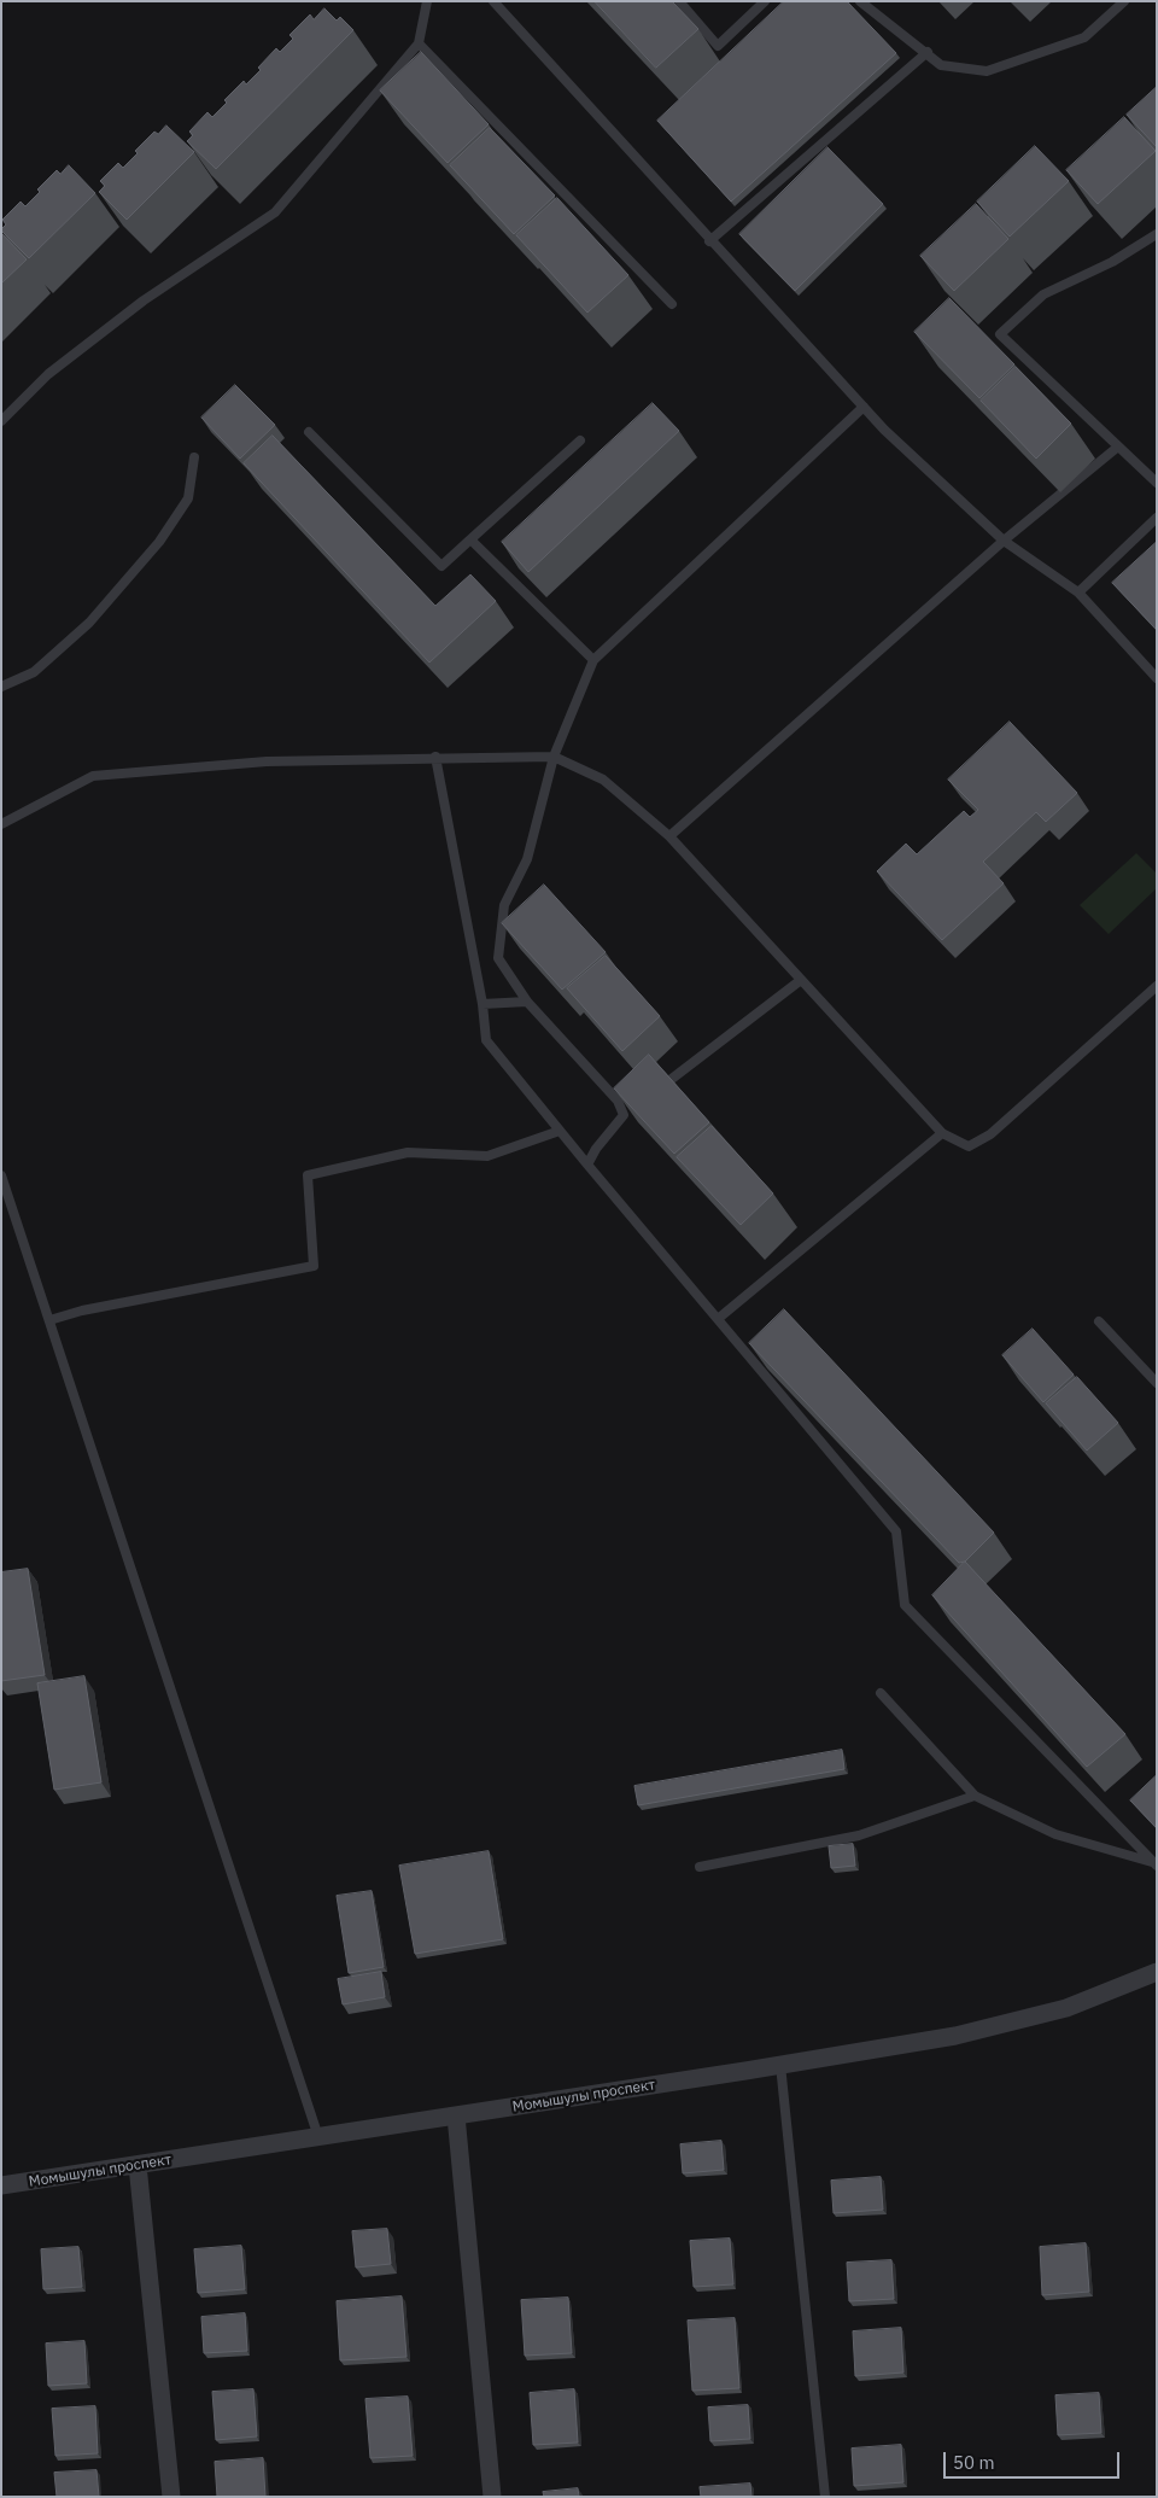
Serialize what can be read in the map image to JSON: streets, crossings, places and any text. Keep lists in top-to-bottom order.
{
  "streets": {
    "street": ["Момышулы проспект"]
  },
  "scale_bar": "50 m"
}
